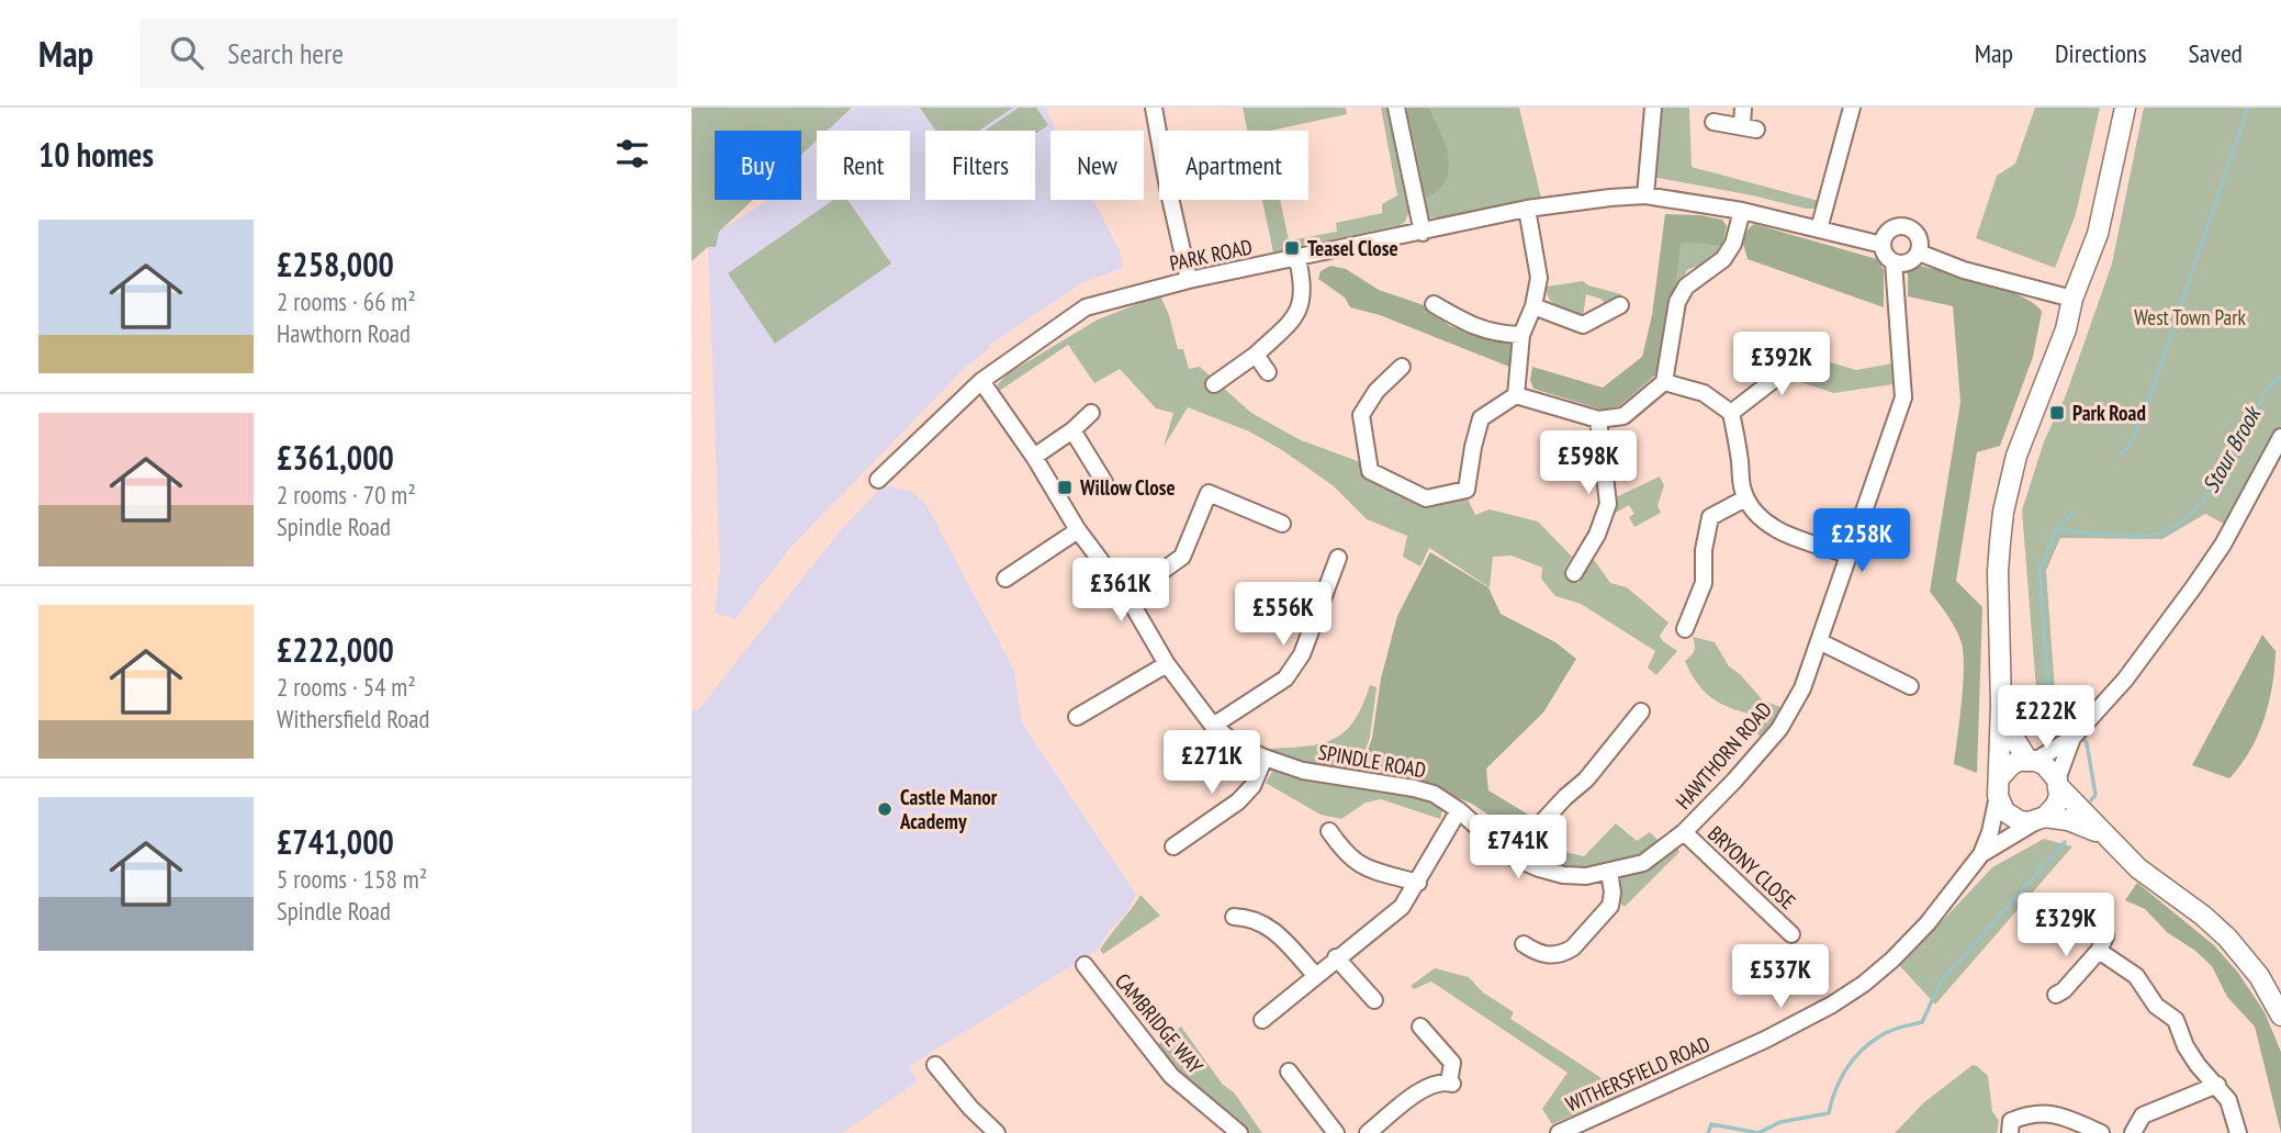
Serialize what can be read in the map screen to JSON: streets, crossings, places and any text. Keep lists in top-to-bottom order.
{
  "streets": {
    "street": [
      "PARK ROAD",
      "HAWTHORN ROAD",
      "SPINDLE ROAD",
      "BRYONY CLOSE",
      "CAMBRIDGE WAY",
      "WITHERSFIELD ROAD"
    ]
  },
  "crossings": [
    ["PARK ROAD", "HAWTHORN ROAD"],
    ["PARK ROAD", "SPINDLE ROAD"],
    ["HAWTHORN ROAD", "SPINDLE ROAD"],
    ["HAWTHORN ROAD", "BRYONY CLOSE"],
    ["SPINDLE ROAD", "BRYONY CLOSE"]
  ],
  "water": ["Stour Brook"],
  "parks": ["West Town Park"],
  "places": {
    "transit": ["Teasel Close", "Park Road", "Willow Close"],
    "other": ["Castle Manor Academy"]
  },
  "page": {
    "header": "Map",
    "search": "Search here",
    "nav": ["Map", "Directions", "Saved"],
    "heading": "10 homes",
    "chip": [
      "Buy",
      "Rent",
      "Filters",
      "New",
      "Apartment"
    ],
    "list": [
      {
        "name": "£258,000",
        "note": "2 rooms · 66 m² · Hawthorn Road"
      },
      {
        "name": "£361,000",
        "note": "2 rooms · 70 m² · Spindle Road"
      },
      {
        "name": "£222,000",
        "note": "2 rooms · 54 m² · Withersfield Road"
      },
      {
        "name": "£741,000",
        "note": "5 rooms · 158 m² · Spindle Road"
      }
    ],
    "price": [
      "£392K",
      "£598K",
      "£258K",
      "£361K",
      "£556K",
      "£222K",
      "£271K",
      "£741K",
      "£329K",
      "£537K"
    ]
  }
}
